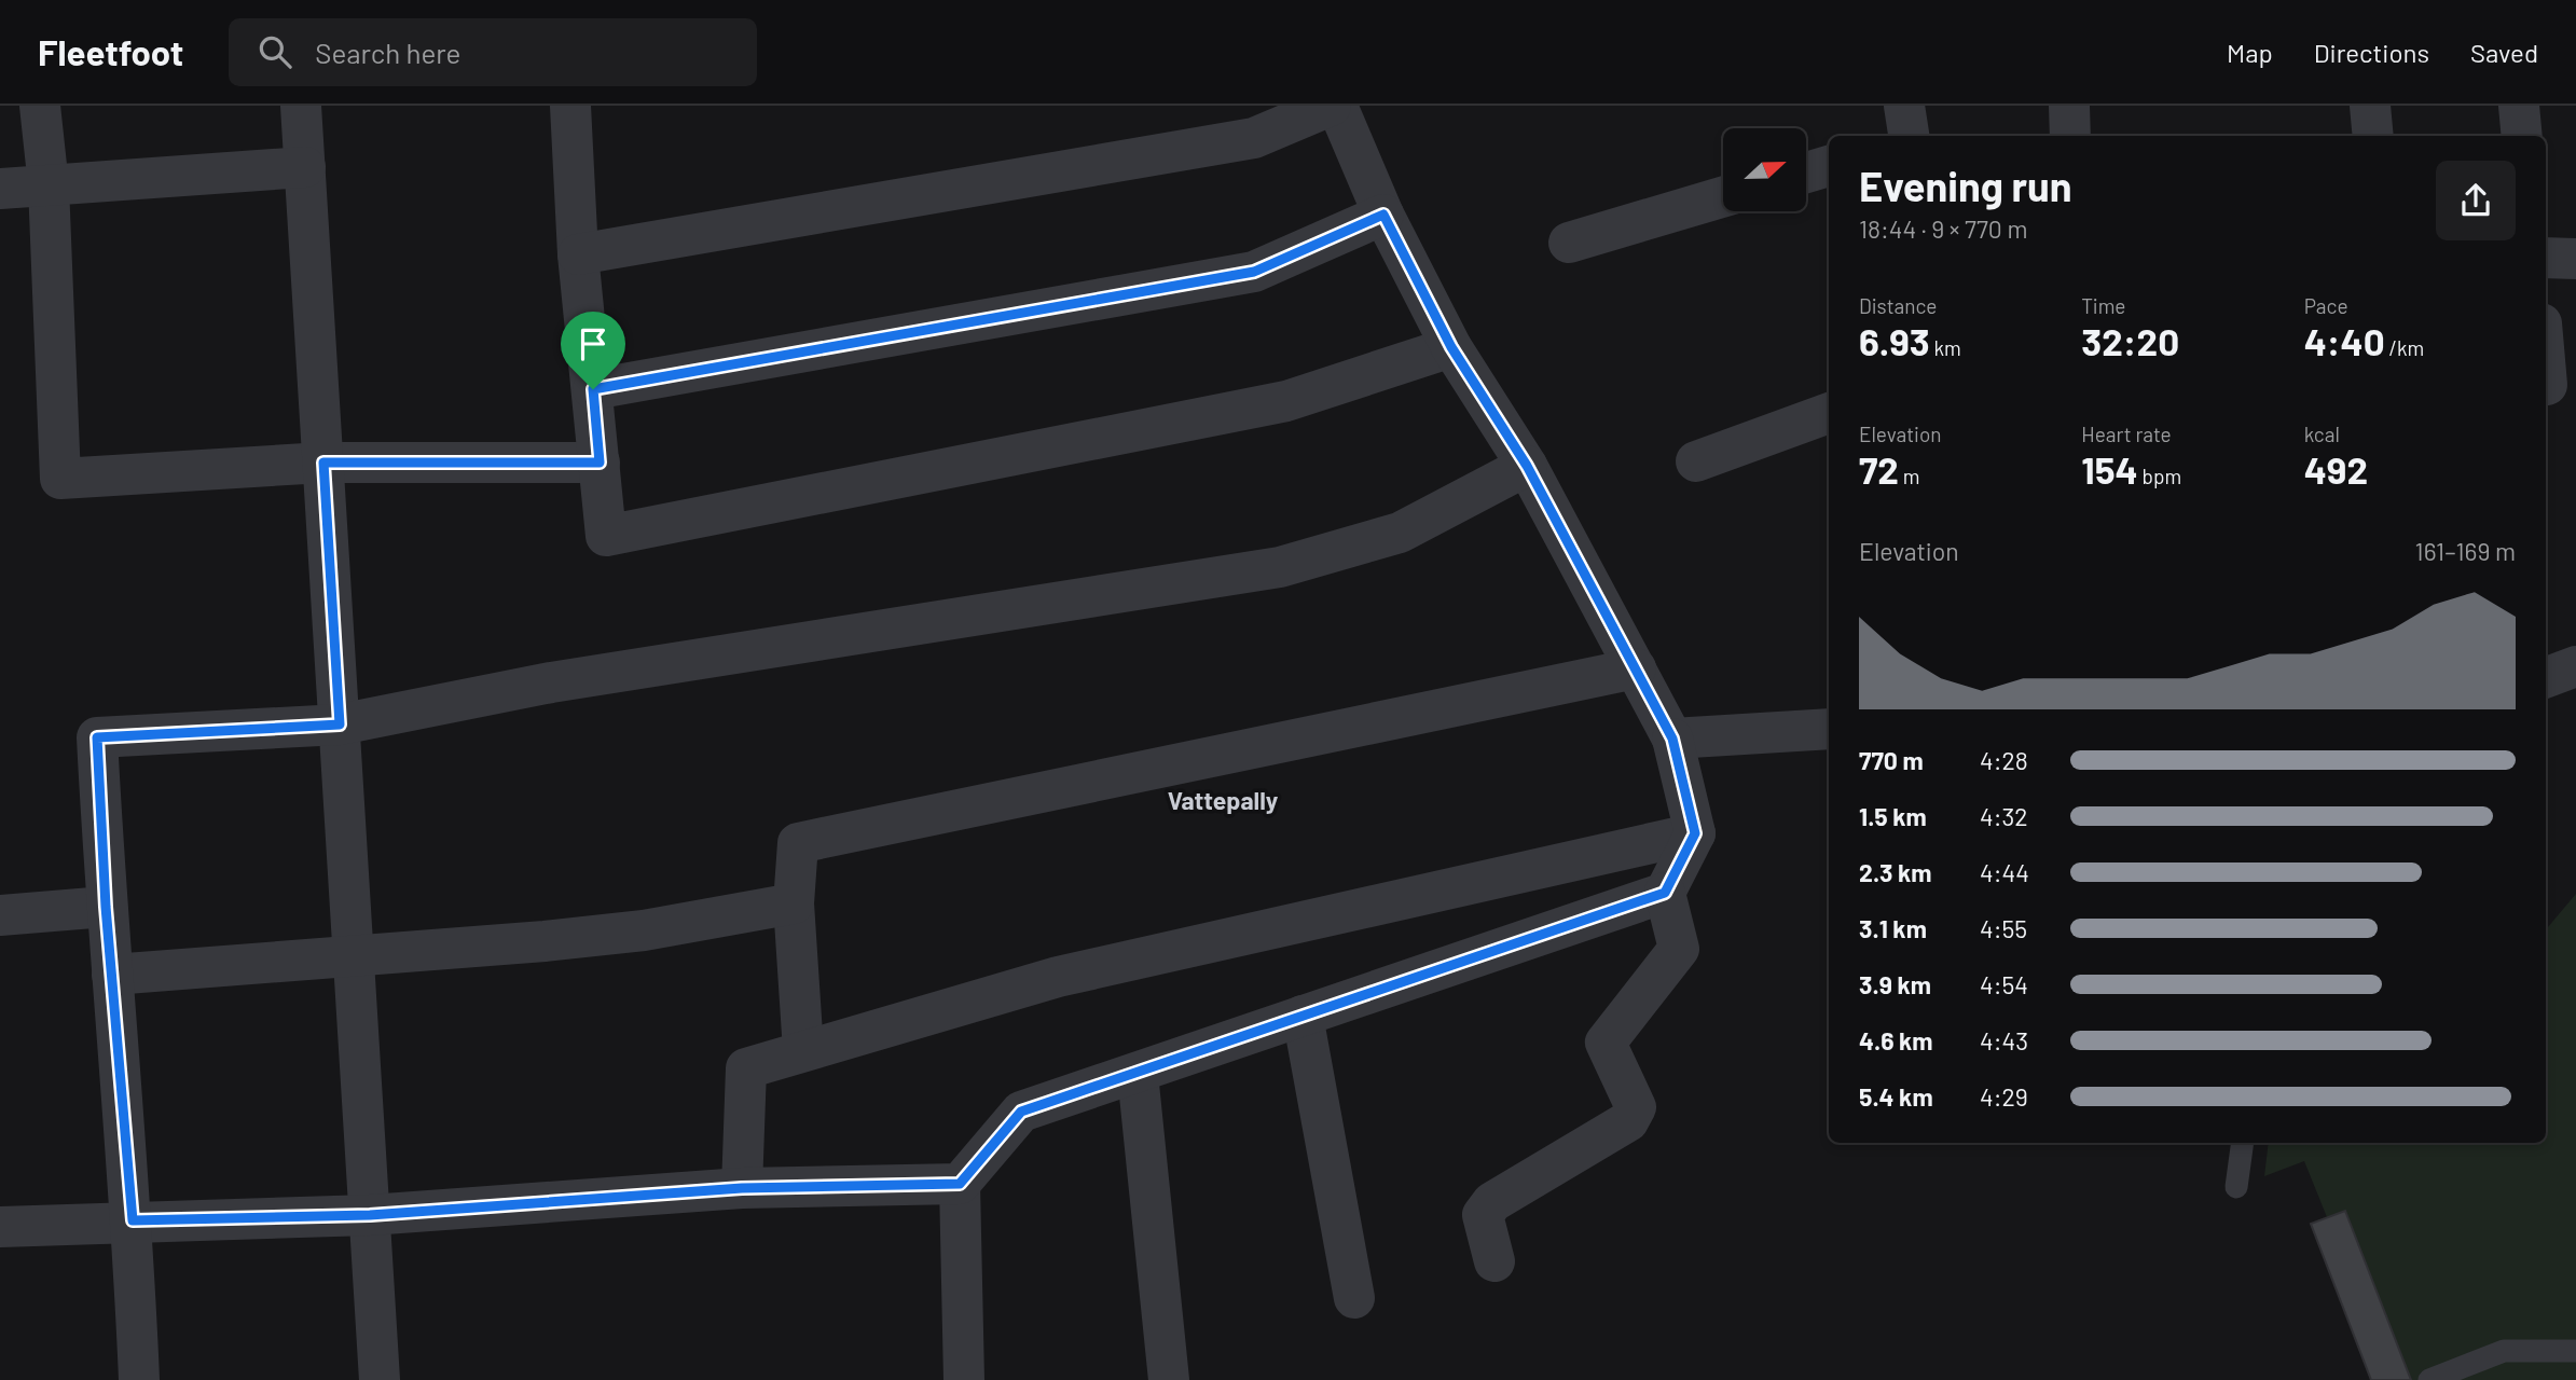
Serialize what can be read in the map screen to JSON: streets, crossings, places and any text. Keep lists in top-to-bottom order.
{
  "districts": ["Vattepally"],
  "north": "right",
  "page": {
    "header": "Fleetfoot",
    "search": "Search here",
    "nav": ["Map", "Directions", "Saved"],
    "heading": ["Evening run", "18:44 · 9 × 770 m"],
    "stats": [
      ["Distance", "6.93 km"],
      ["Time", "32:20"],
      ["Pace", "4:40 /km"],
      ["Elevation", "72 m"],
      ["Heart rate", "154 bpm"],
      ["kcal", "492"]
    ],
    "chart": ["Elevation", "161–169 m"],
    "list": [
      {
        "name": "770 m",
        "note": "4:28"
      },
      {
        "name": "1.5 km",
        "note": "4:32"
      },
      {
        "name": "2.3 km",
        "note": "4:44"
      },
      {
        "name": "3.1 km",
        "note": "4:55"
      },
      {
        "name": "3.9 km",
        "note": "4:54"
      },
      {
        "name": "4.6 km",
        "note": "4:43"
      },
      {
        "name": "5.4 km",
        "note": "4:29"
      }
    ]
  }
}
